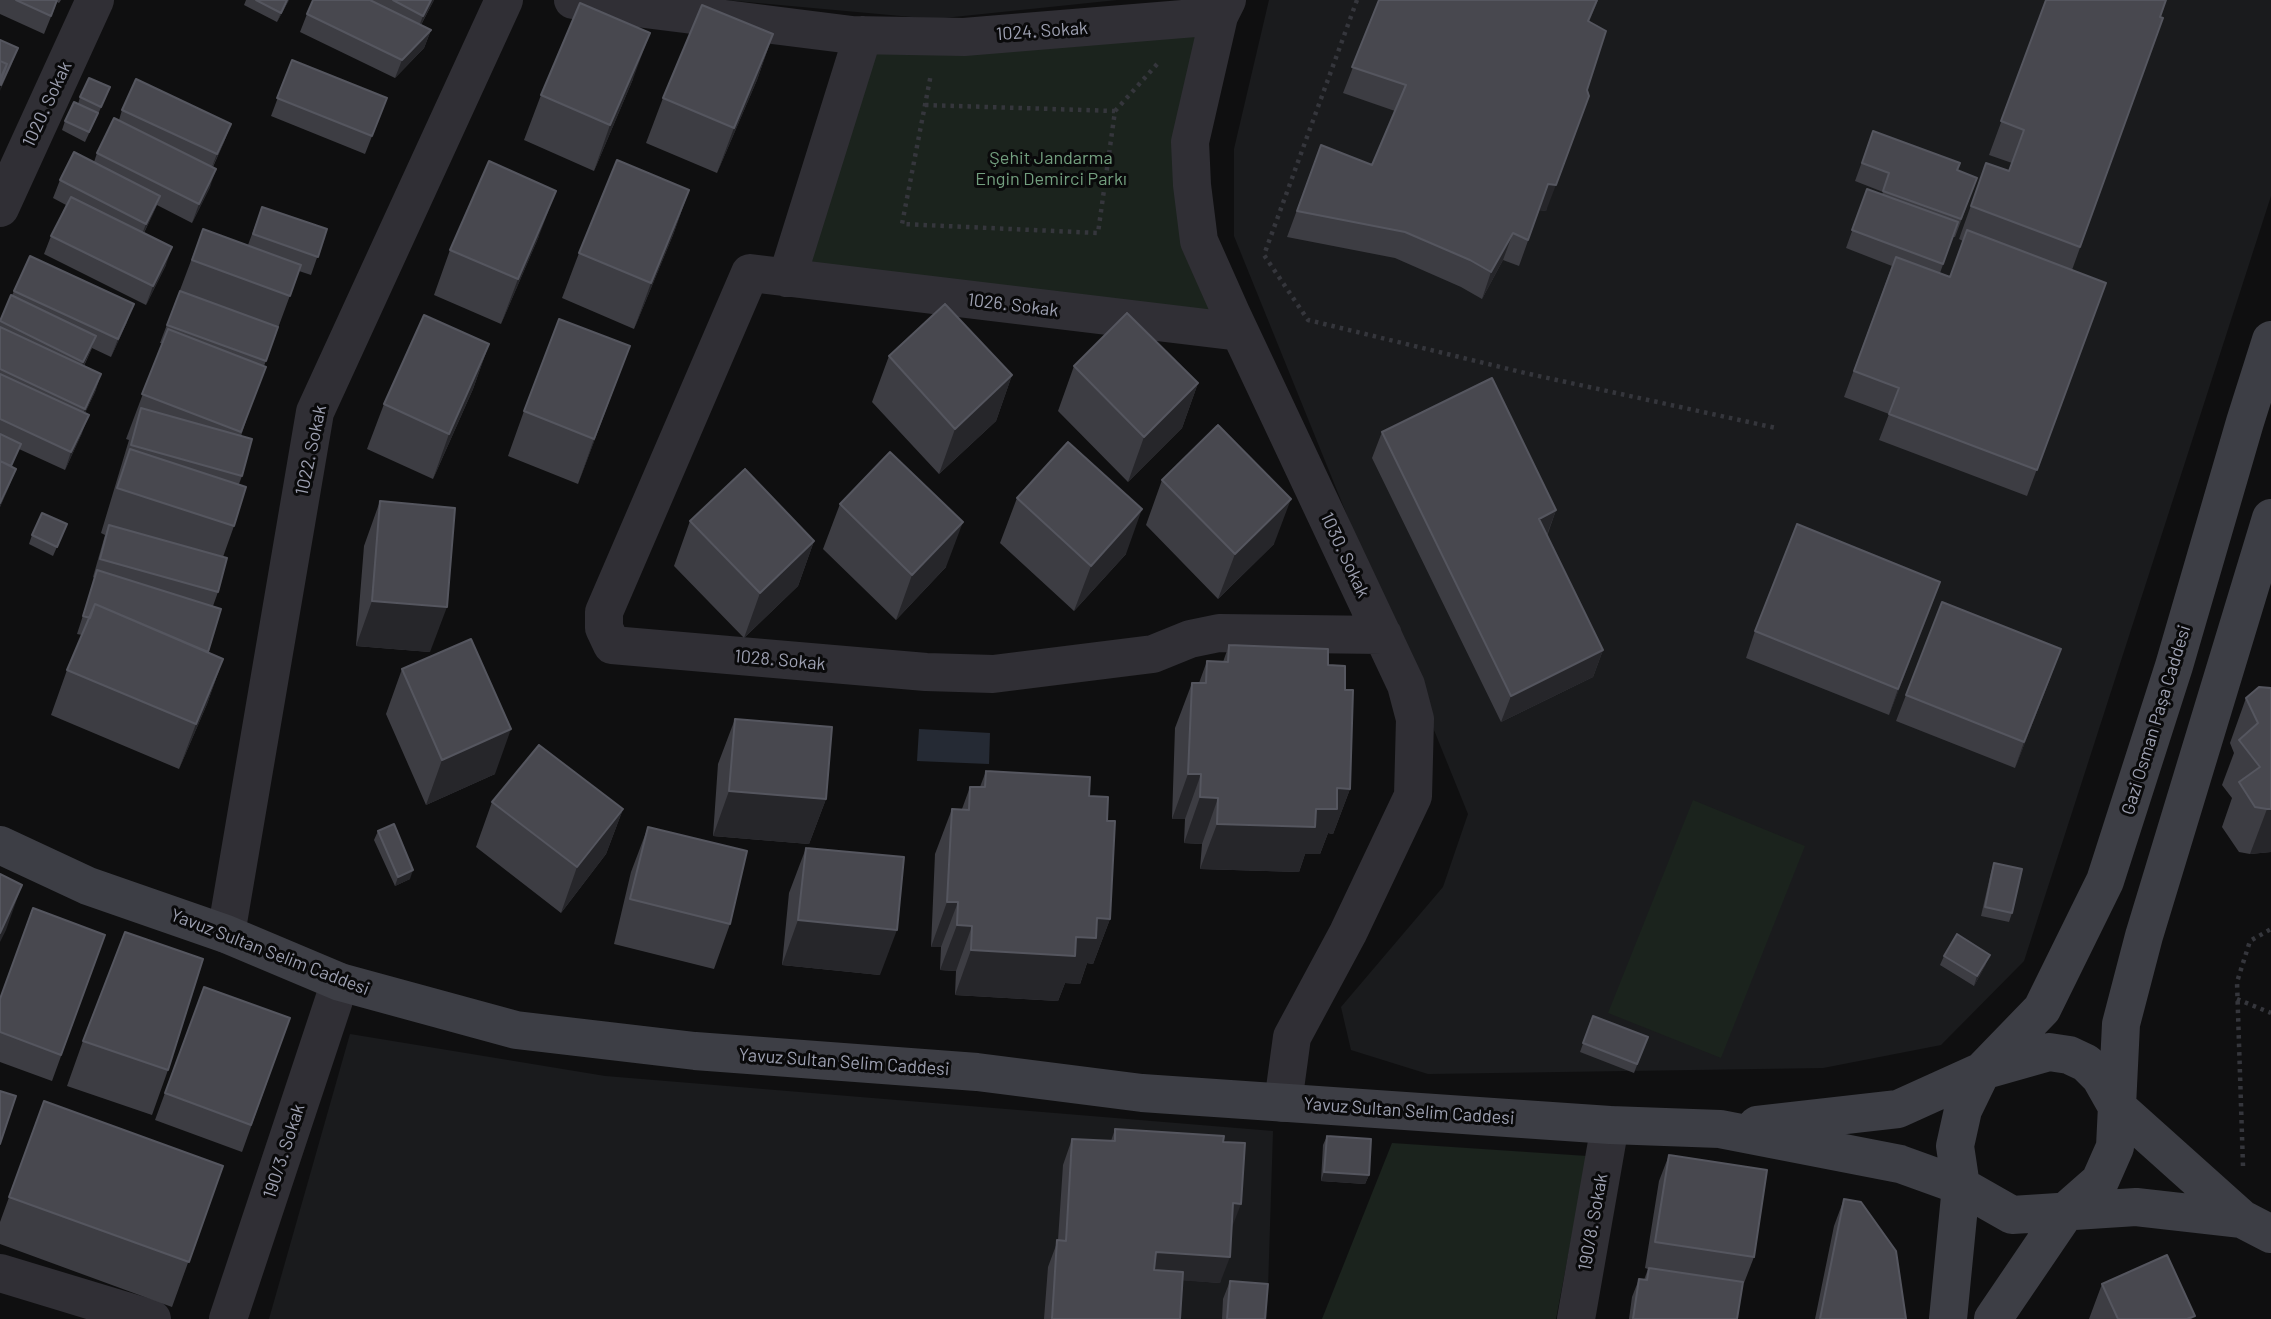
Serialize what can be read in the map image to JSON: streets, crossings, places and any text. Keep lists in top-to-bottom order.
{
  "streets": {
    "main road": ["Gazi Osman Paşa Caddesi", "Yavuz Sultan Selim Caddesi"],
    "street": [
      "1024. Sokak",
      "1020. Sokak",
      "1026. Sokak",
      "1022. Sokak",
      "1030. Sokak",
      "1028. Sokak",
      "190/3. Sokak",
      "190/8. Sokak"
    ]
  },
  "crossings": [
    ["1024. Sokak", "1030. Sokak"],
    ["1026. Sokak", "1030. Sokak"],
    ["1026. Sokak", "1028. Sokak"],
    ["1022. Sokak", "Yavuz Sultan Selim Caddesi"],
    ["1030. Sokak", "1028. Sokak"],
    ["1030. Sokak", "Yavuz Sultan Selim Caddesi"],
    ["Gazi Osman Paşa Caddesi", "Yavuz Sultan Selim Caddesi"],
    ["Yavuz Sultan Selim Caddesi", "190/3. Sokak"],
    ["Yavuz Sultan Selim Caddesi", "190/8. Sokak"]
  ],
  "parks": ["Şehit Jandarma Engin Demirci Parkı"]
}
